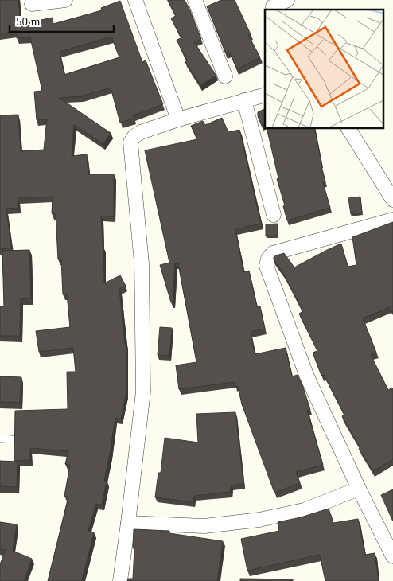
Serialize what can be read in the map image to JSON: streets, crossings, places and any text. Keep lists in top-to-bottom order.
{
  "scale_bar": "50 m"
}
